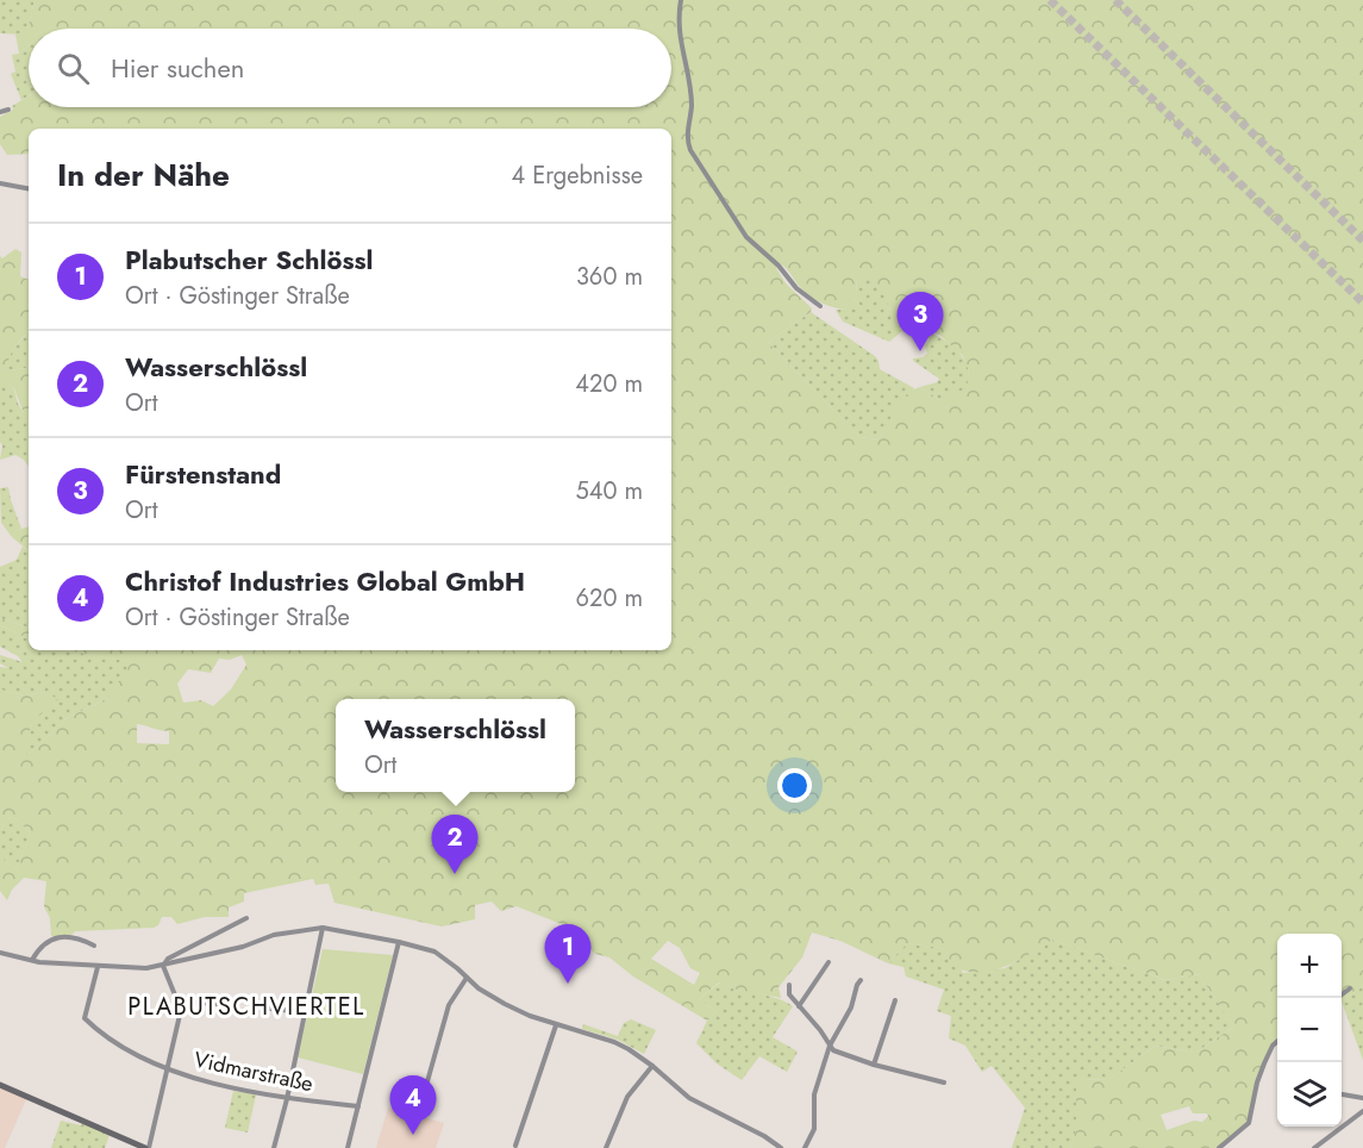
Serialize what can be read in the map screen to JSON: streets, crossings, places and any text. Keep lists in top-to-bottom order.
{
  "streets": {
    "street": ["Vidmarstraße"]
  },
  "districts": ["PLABUTSCHVIERTEL"],
  "page": {
    "search": "Hier suchen",
    "heading": ["In der Nähe", "4 Ergebnisse"],
    "list": [
      {
        "mark": "1",
        "name": "Plabutscher Schlössl",
        "note": "Ort · Göstinger Straße",
        "value": "360 m"
      },
      {
        "mark": "2",
        "name": "Wasserschlössl",
        "note": "Ort",
        "value": "420 m"
      },
      {
        "mark": "3",
        "name": "Fürstenstand",
        "note": "Ort",
        "value": "540 m"
      },
      {
        "mark": "4",
        "name": "Christof Industries Global GmbH",
        "note": "Ort · Göstinger Straße",
        "value": "620 m"
      }
    ],
    "pins": [
      "3",
      "2",
      "1",
      "4"
    ],
    "popup": ["Wasserschlössl", "Ort"],
    "map_buttons": ["+", "−"]
  }
}
